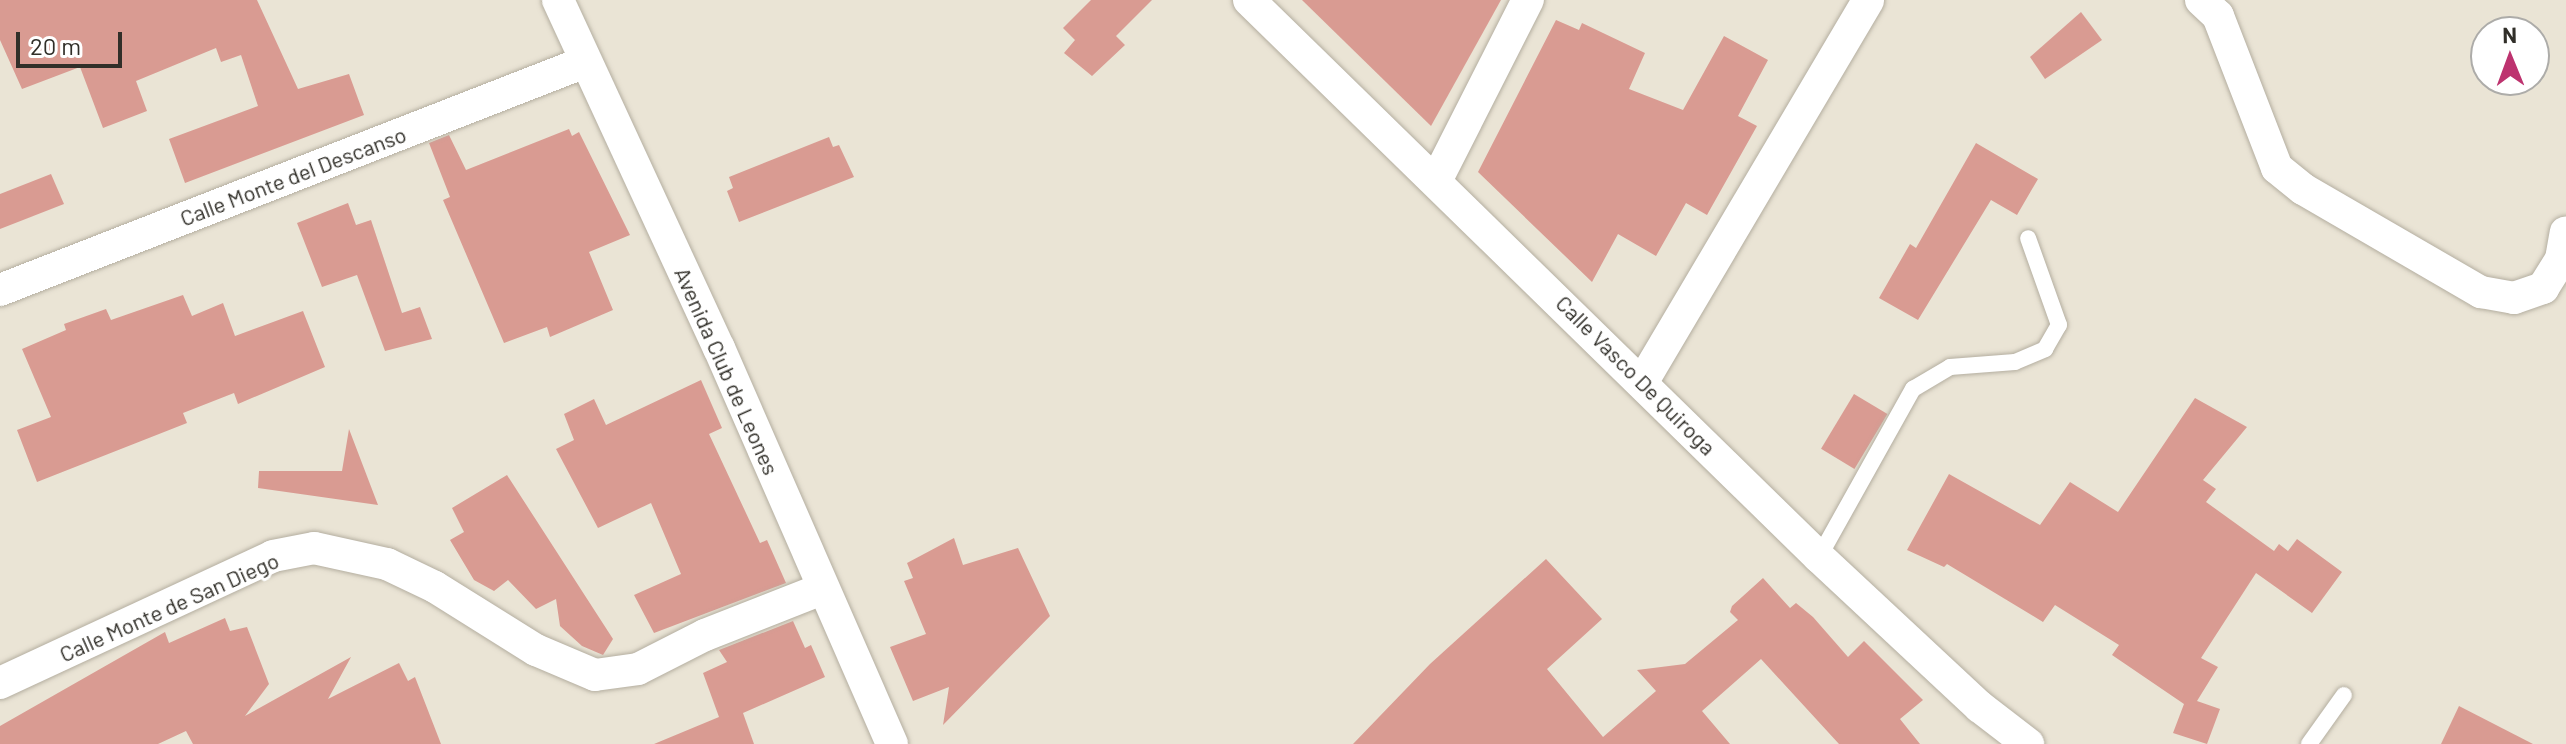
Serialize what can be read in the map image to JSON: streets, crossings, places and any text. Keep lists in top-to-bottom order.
{
  "streets": {
    "street": [
      "Calle Monte del Descanso",
      "Avenida Club de Leones",
      "Calle Vasco De Quiroga",
      "Calle Monte de San Diego"
    ]
  },
  "crossings": [
    ["Calle Monte del Descanso", "Avenida Club de Leones"],
    ["Avenida Club de Leones", "Calle Monte de San Diego"]
  ],
  "scale_bar": "20 m",
  "north": "top"
}
